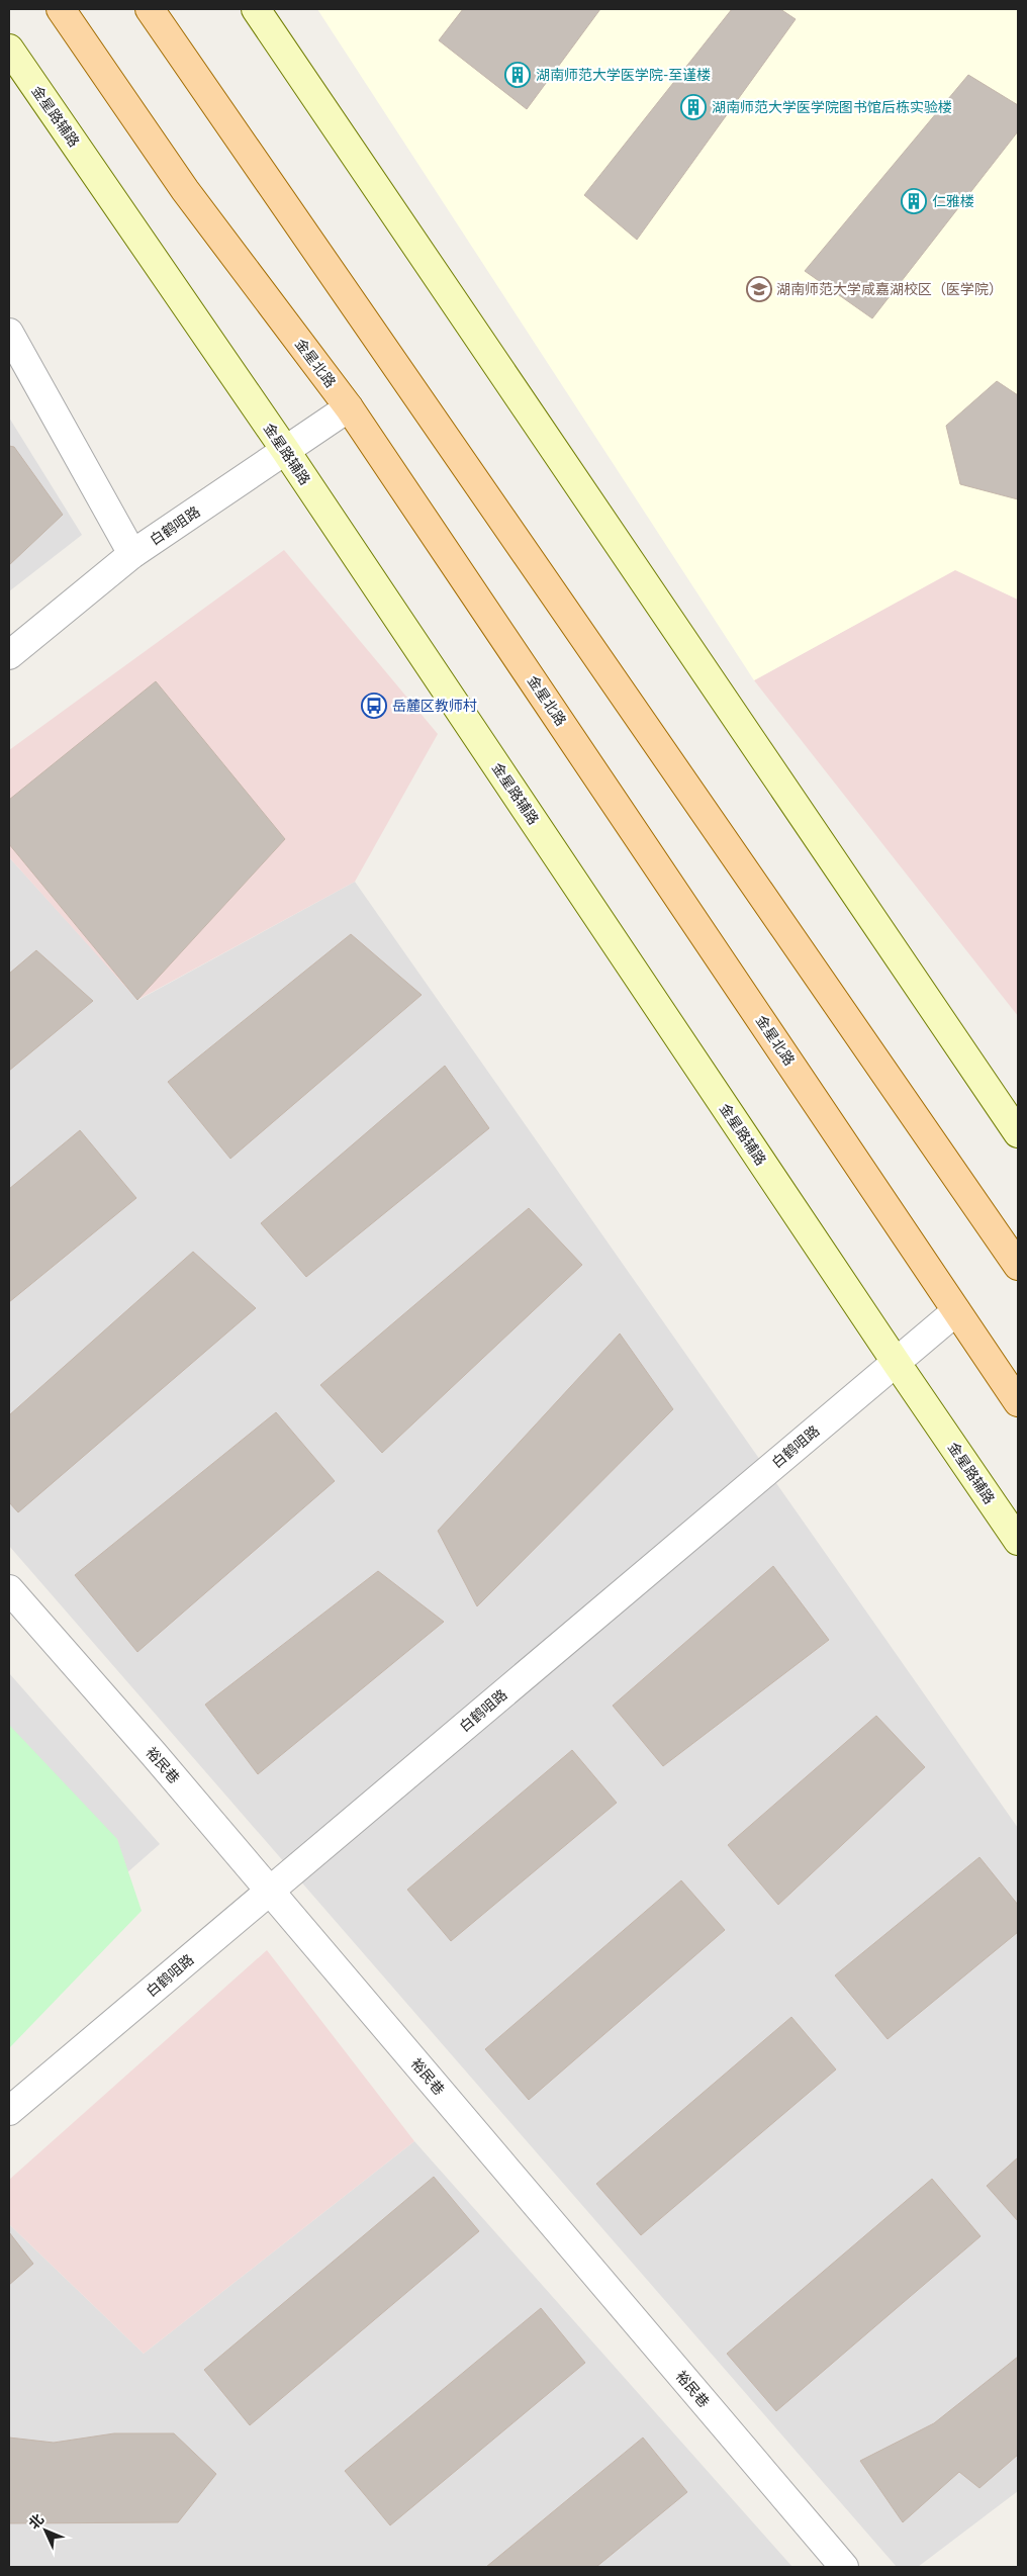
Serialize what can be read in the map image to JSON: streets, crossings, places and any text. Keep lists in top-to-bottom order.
{
  "streets": {
    "main road": ["金星北路"],
    "street": ["金星路辅路", "白鹤咀路", "裕民巷"]
  },
  "crossings": [
    ["金星路辅路", "白鹤咀路"],
    ["金星北路", "白鹤咀路"],
    ["白鹤咀路", "裕民巷"]
  ],
  "places": {
    "building": ["湖南师范大学医学院-至谨楼", "湖南师范大学医学院图书馆后栋实验楼", "仁雅楼"],
    "school or university": ["湖南师范大学咸嘉湖校区（医学院）"],
    "bus stop": ["岳麓区教师村"]
  },
  "north": "top left"
}
